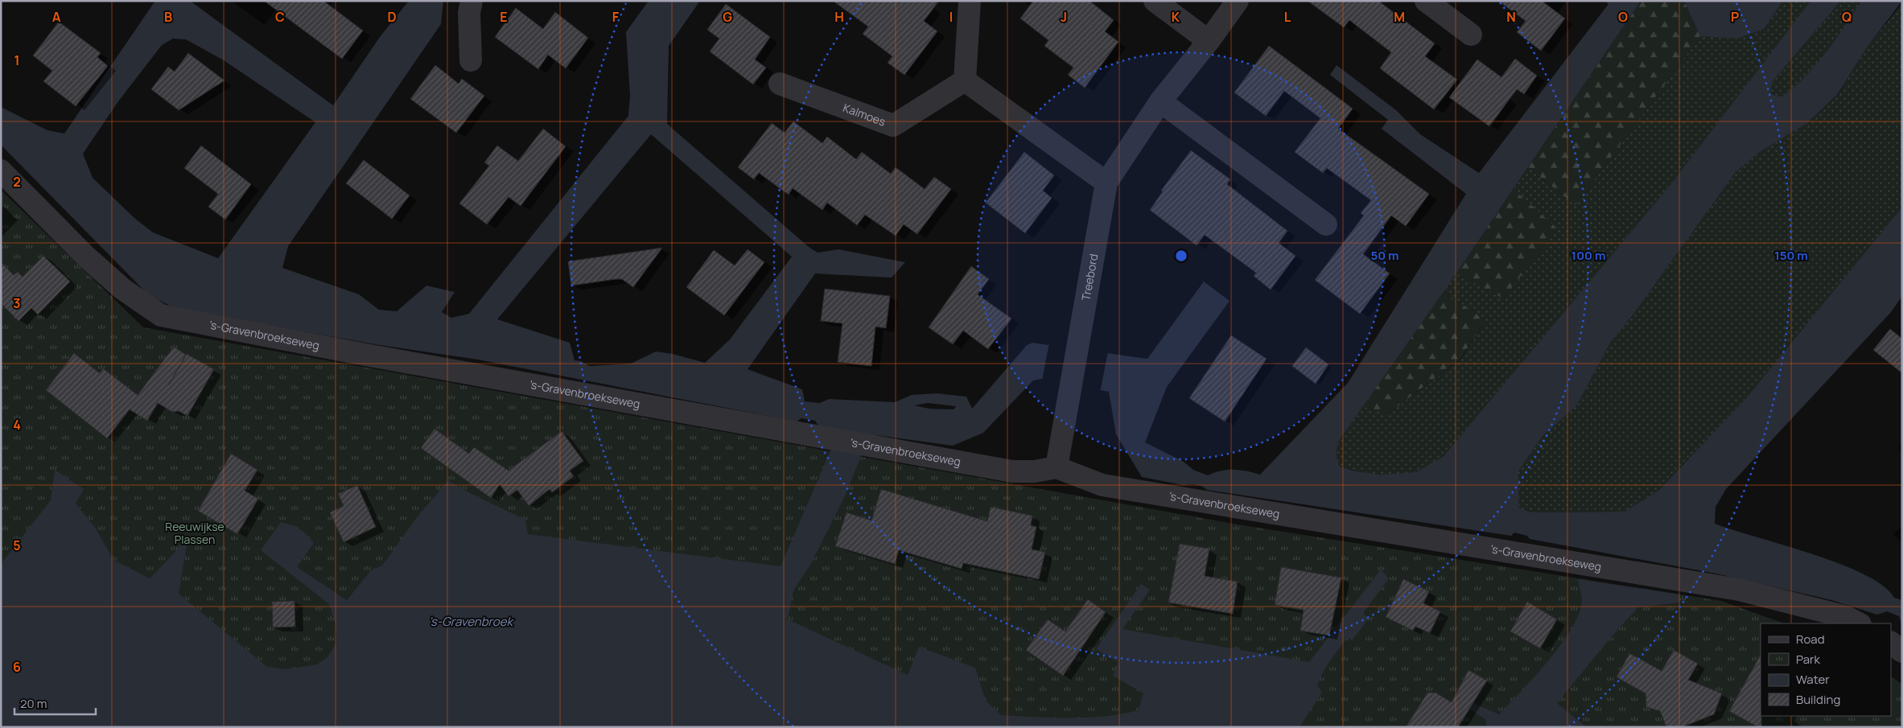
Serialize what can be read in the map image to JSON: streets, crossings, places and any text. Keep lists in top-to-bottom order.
{
  "streets": {
    "street": ["Kalmoes", "Treebord", "'s-Gravenbroekseweg"]
  },
  "crossings": [
    ["Treebord", "'s-Gravenbroekseweg"]
  ],
  "water": ["'s-Gravenbroek"],
  "parks": ["Reeuwijkse Plassen"],
  "legend": [
    "Road",
    "Park",
    "Water",
    "Building"
  ],
  "scale_bar": "20 m",
  "grid": {
    "columns": [
      "A",
      "B",
      "C",
      "D",
      "E",
      "F",
      "G",
      "H",
      "I",
      "J",
      "K",
      "L",
      "M",
      "N",
      "O",
      "P",
      "Q"
    ],
    "rows": [
      "1",
      "2",
      "3",
      "4",
      "5",
      "6"
    ]
  },
  "rings": ["50 m", "100 m", "150 m"]
}
